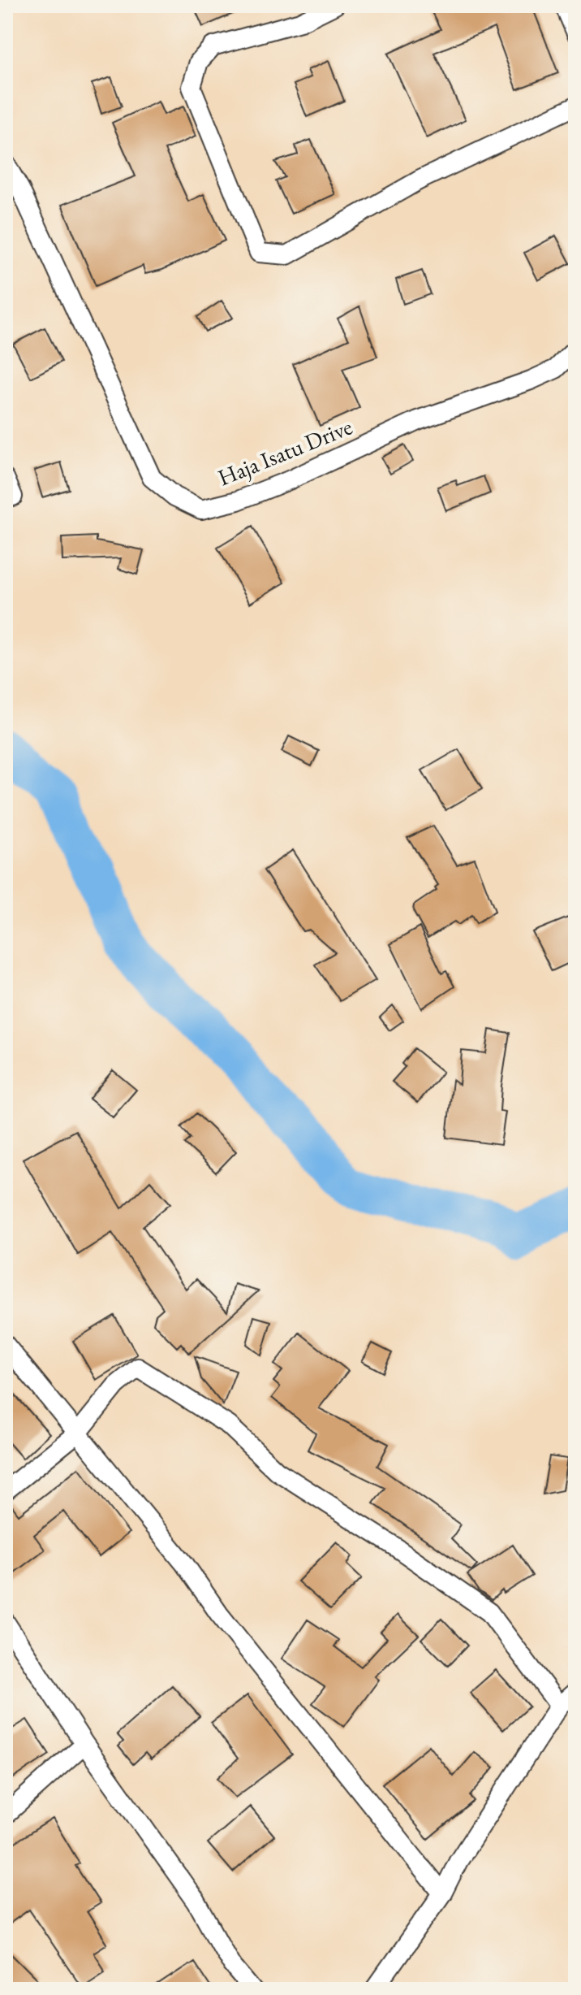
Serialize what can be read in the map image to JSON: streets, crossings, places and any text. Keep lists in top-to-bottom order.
{
  "streets": {
    "street": ["Haja Isatu Drive"]
  }
}
